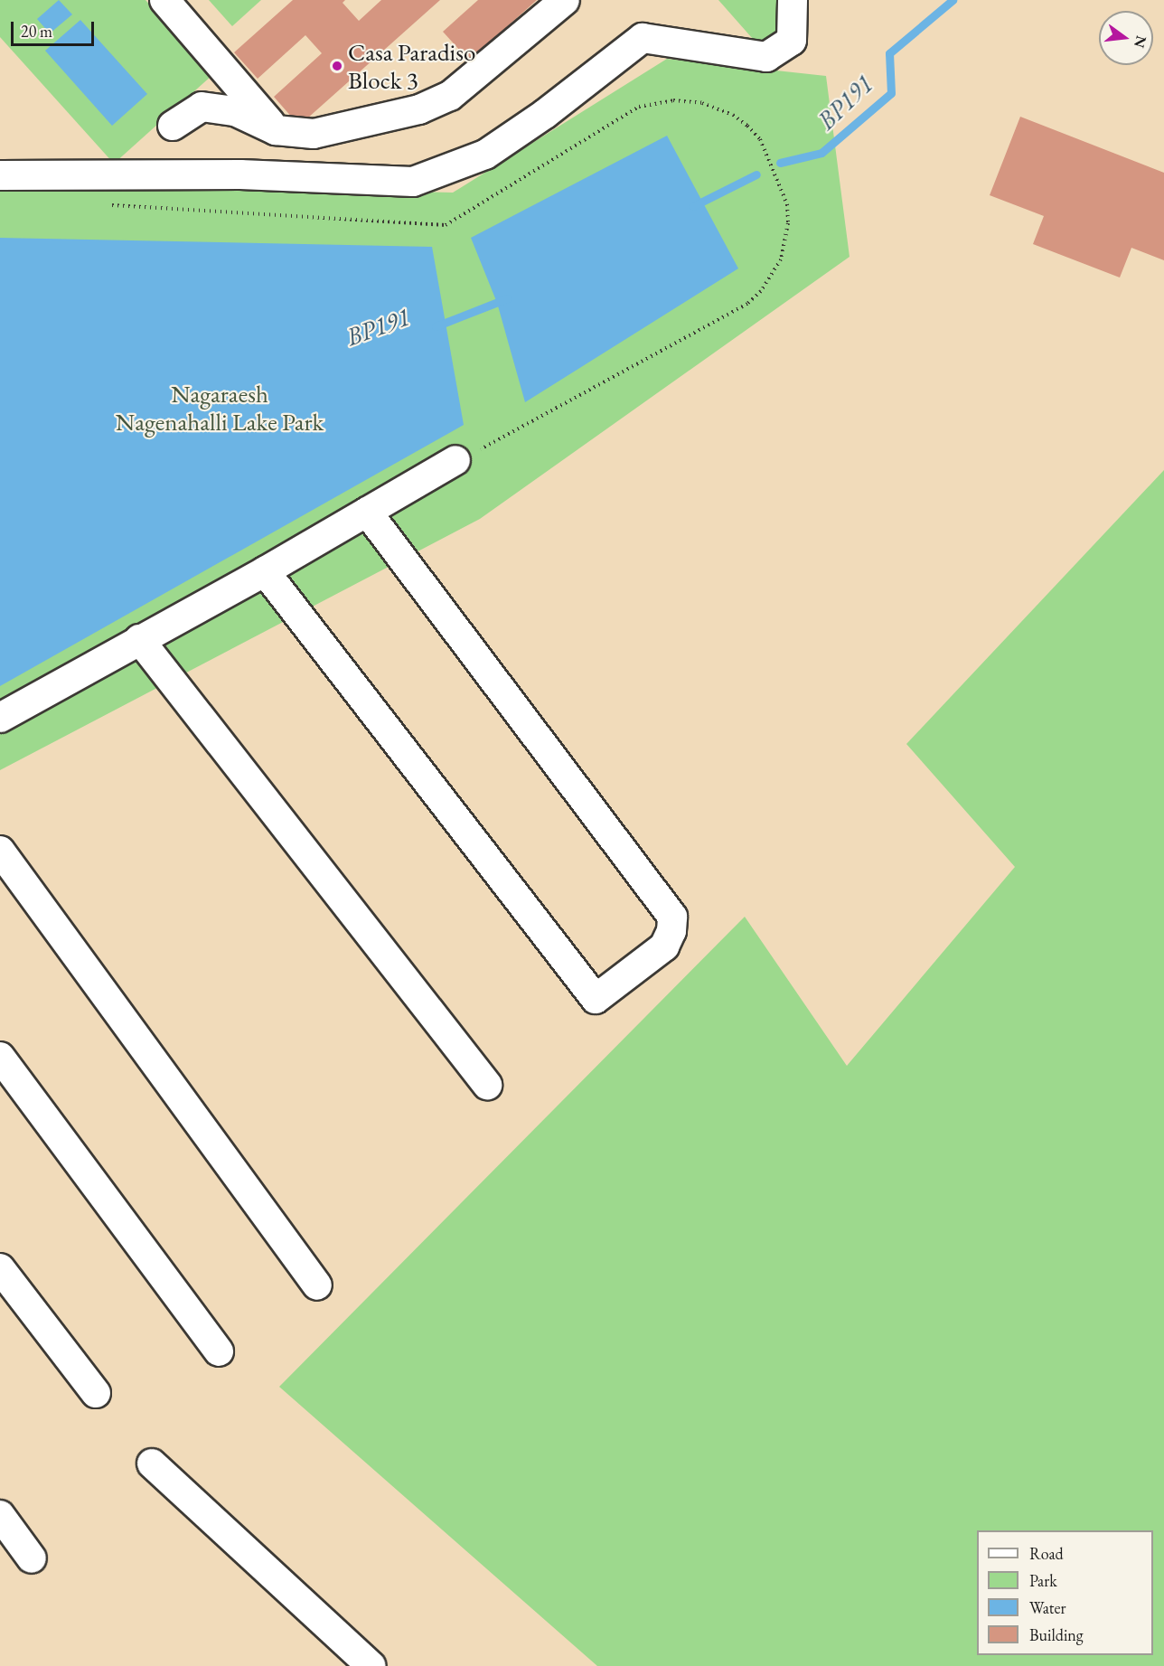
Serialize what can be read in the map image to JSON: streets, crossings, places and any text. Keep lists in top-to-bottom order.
{
  "water": ["BP191"],
  "parks": ["Nagaraesh Nagenahalli Lake Park"],
  "places": ["Casa Paradiso Block 3"],
  "legend": [
    "Road",
    "Park",
    "Water",
    "Building"
  ],
  "scale_bar": "20 m",
  "north": "right"
}
